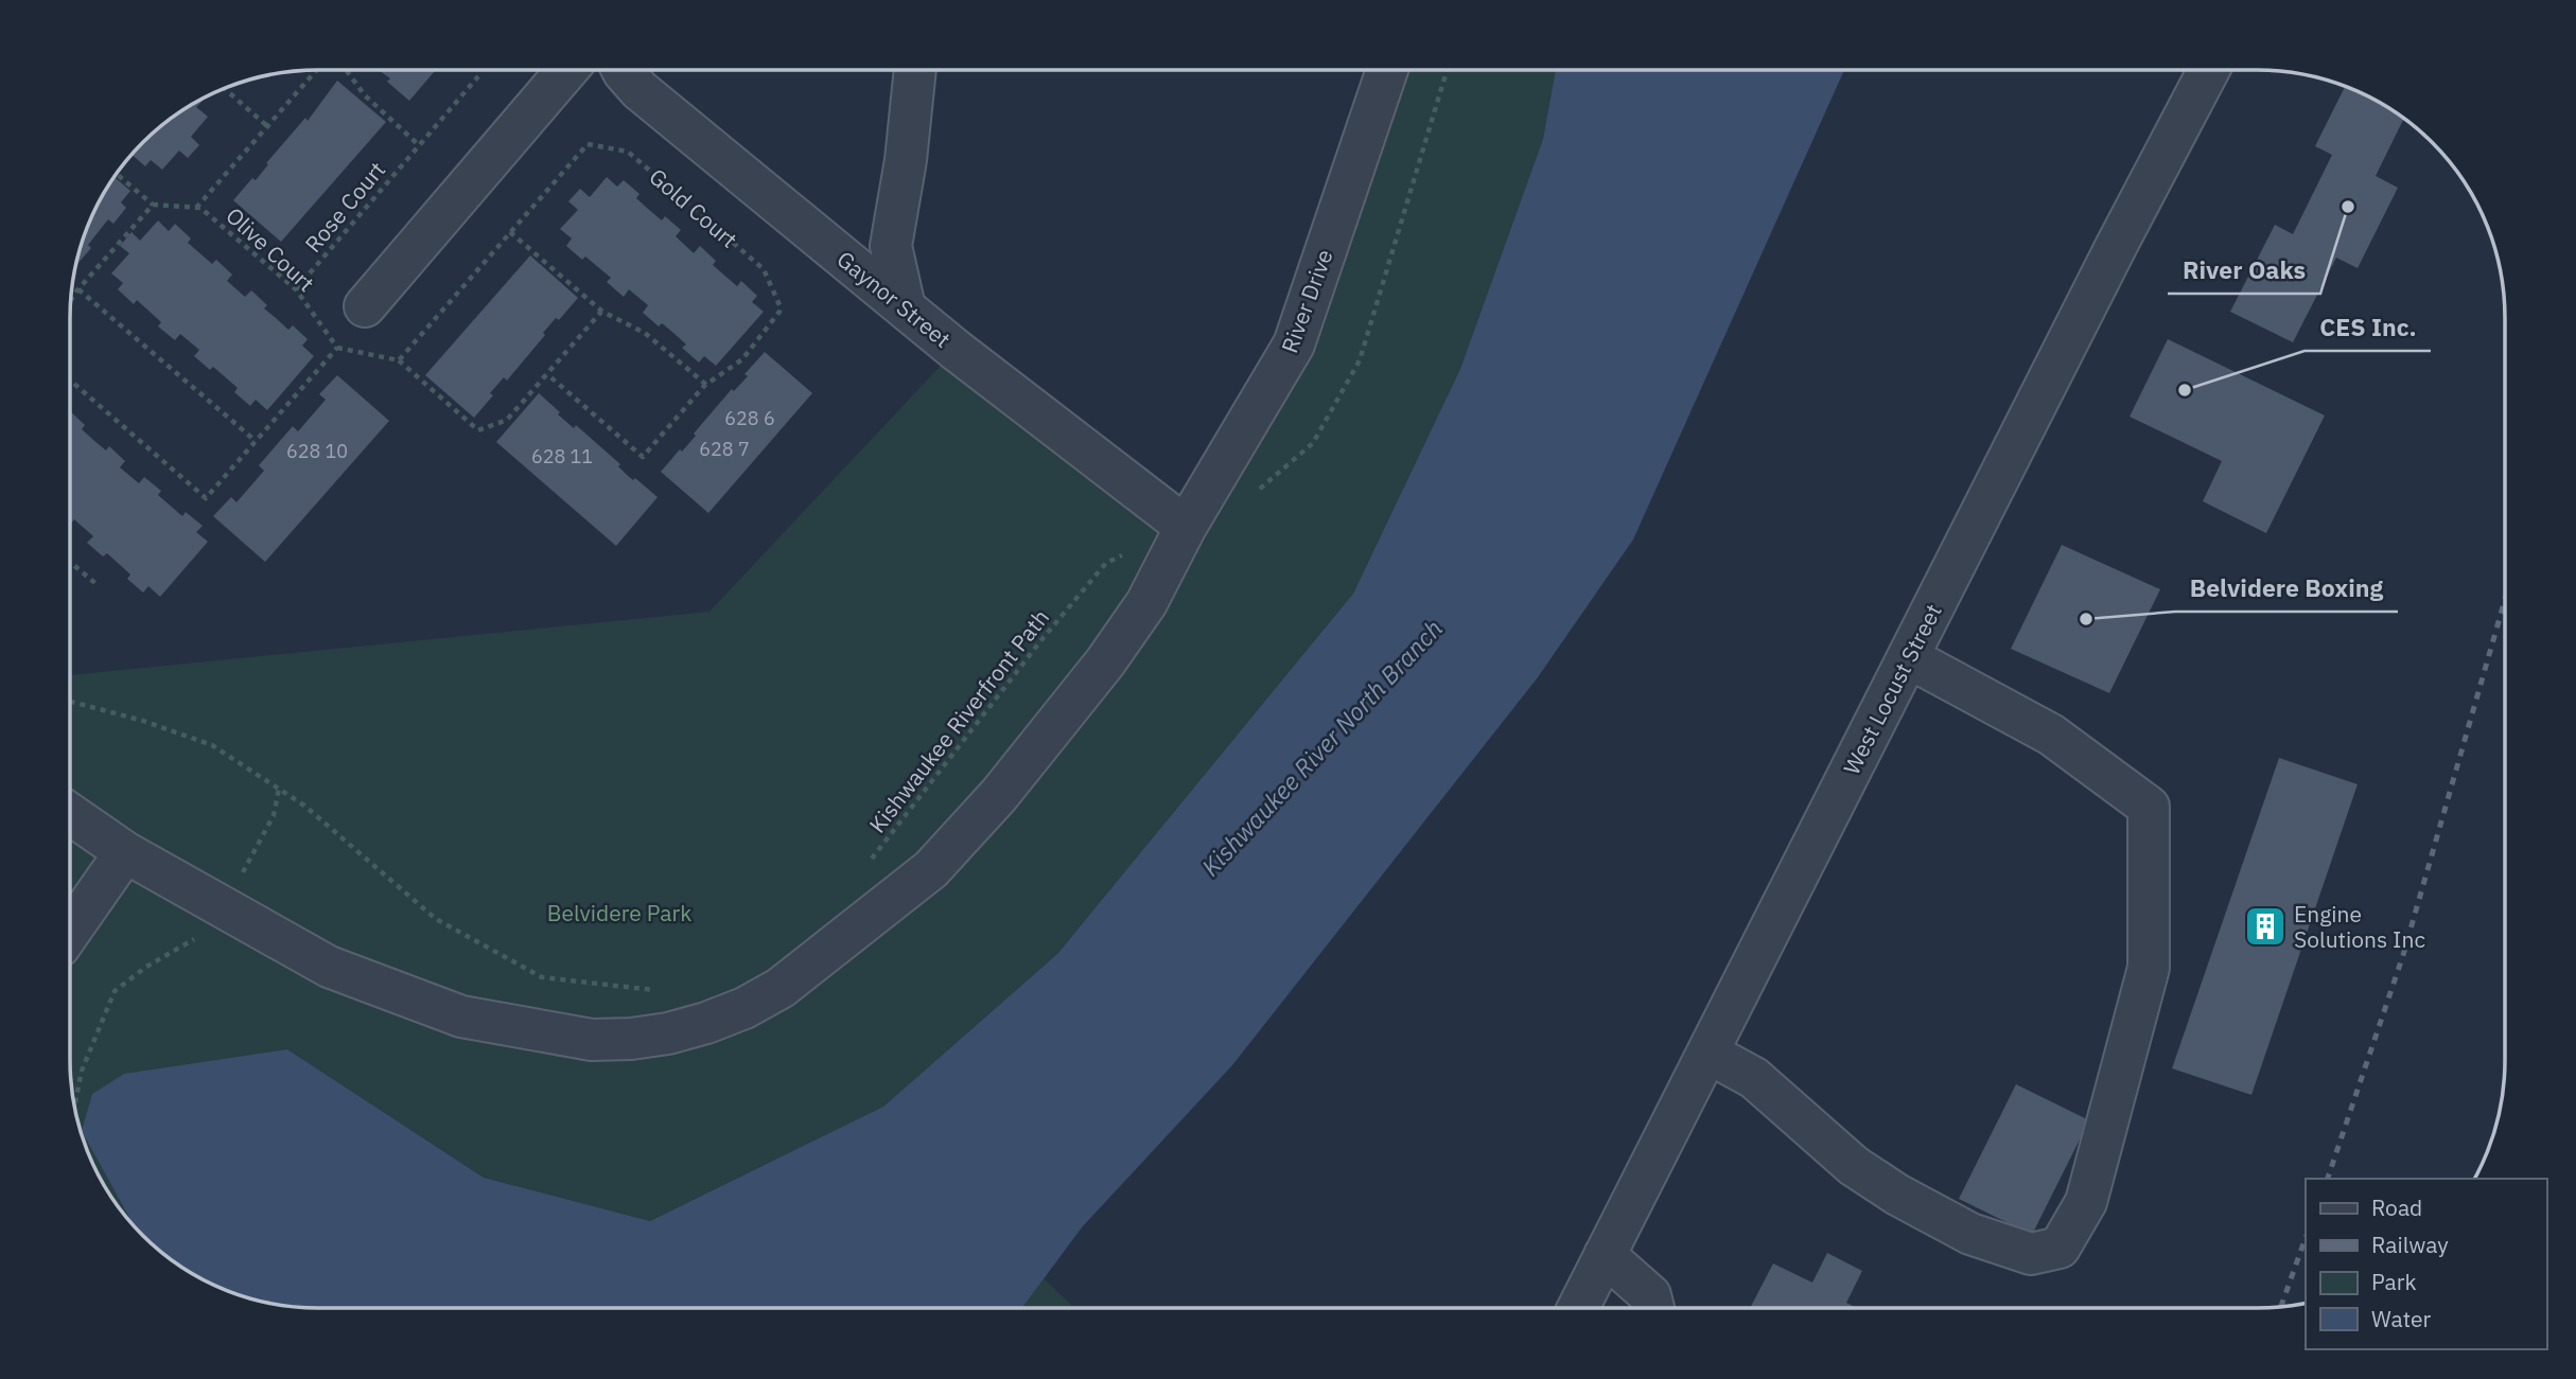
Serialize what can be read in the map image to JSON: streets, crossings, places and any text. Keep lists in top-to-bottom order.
{
  "streets": {
    "street": ["Gaynor Street", "River Drive", "West Locust Street"],
    "path": [
      "Rose Court",
      "Gold Court",
      "Olive Court",
      "Kishwaukee Riverfront Path"
    ]
  },
  "crossings": [
    ["Rose Court", "Olive Court"],
    ["Gaynor Street", "River Drive"],
    ["Gaynor Street", "Kishwaukee Riverfront Path"],
    ["River Drive", "Kishwaukee Riverfront Path"]
  ],
  "water": ["Kishwaukee River North Branch"],
  "parks": ["Belvidere Park"],
  "places": {
    "other": ["River Oaks", "CES Inc.", "Belvidere Boxing"],
    "building": ["Engine Solutions Inc"]
  },
  "house_numbers": [
    "628 6",
    "628 7",
    "628 10",
    "628 11"
  ],
  "legend": [
    "Road",
    "Railway",
    "Park",
    "Water"
  ]
}
